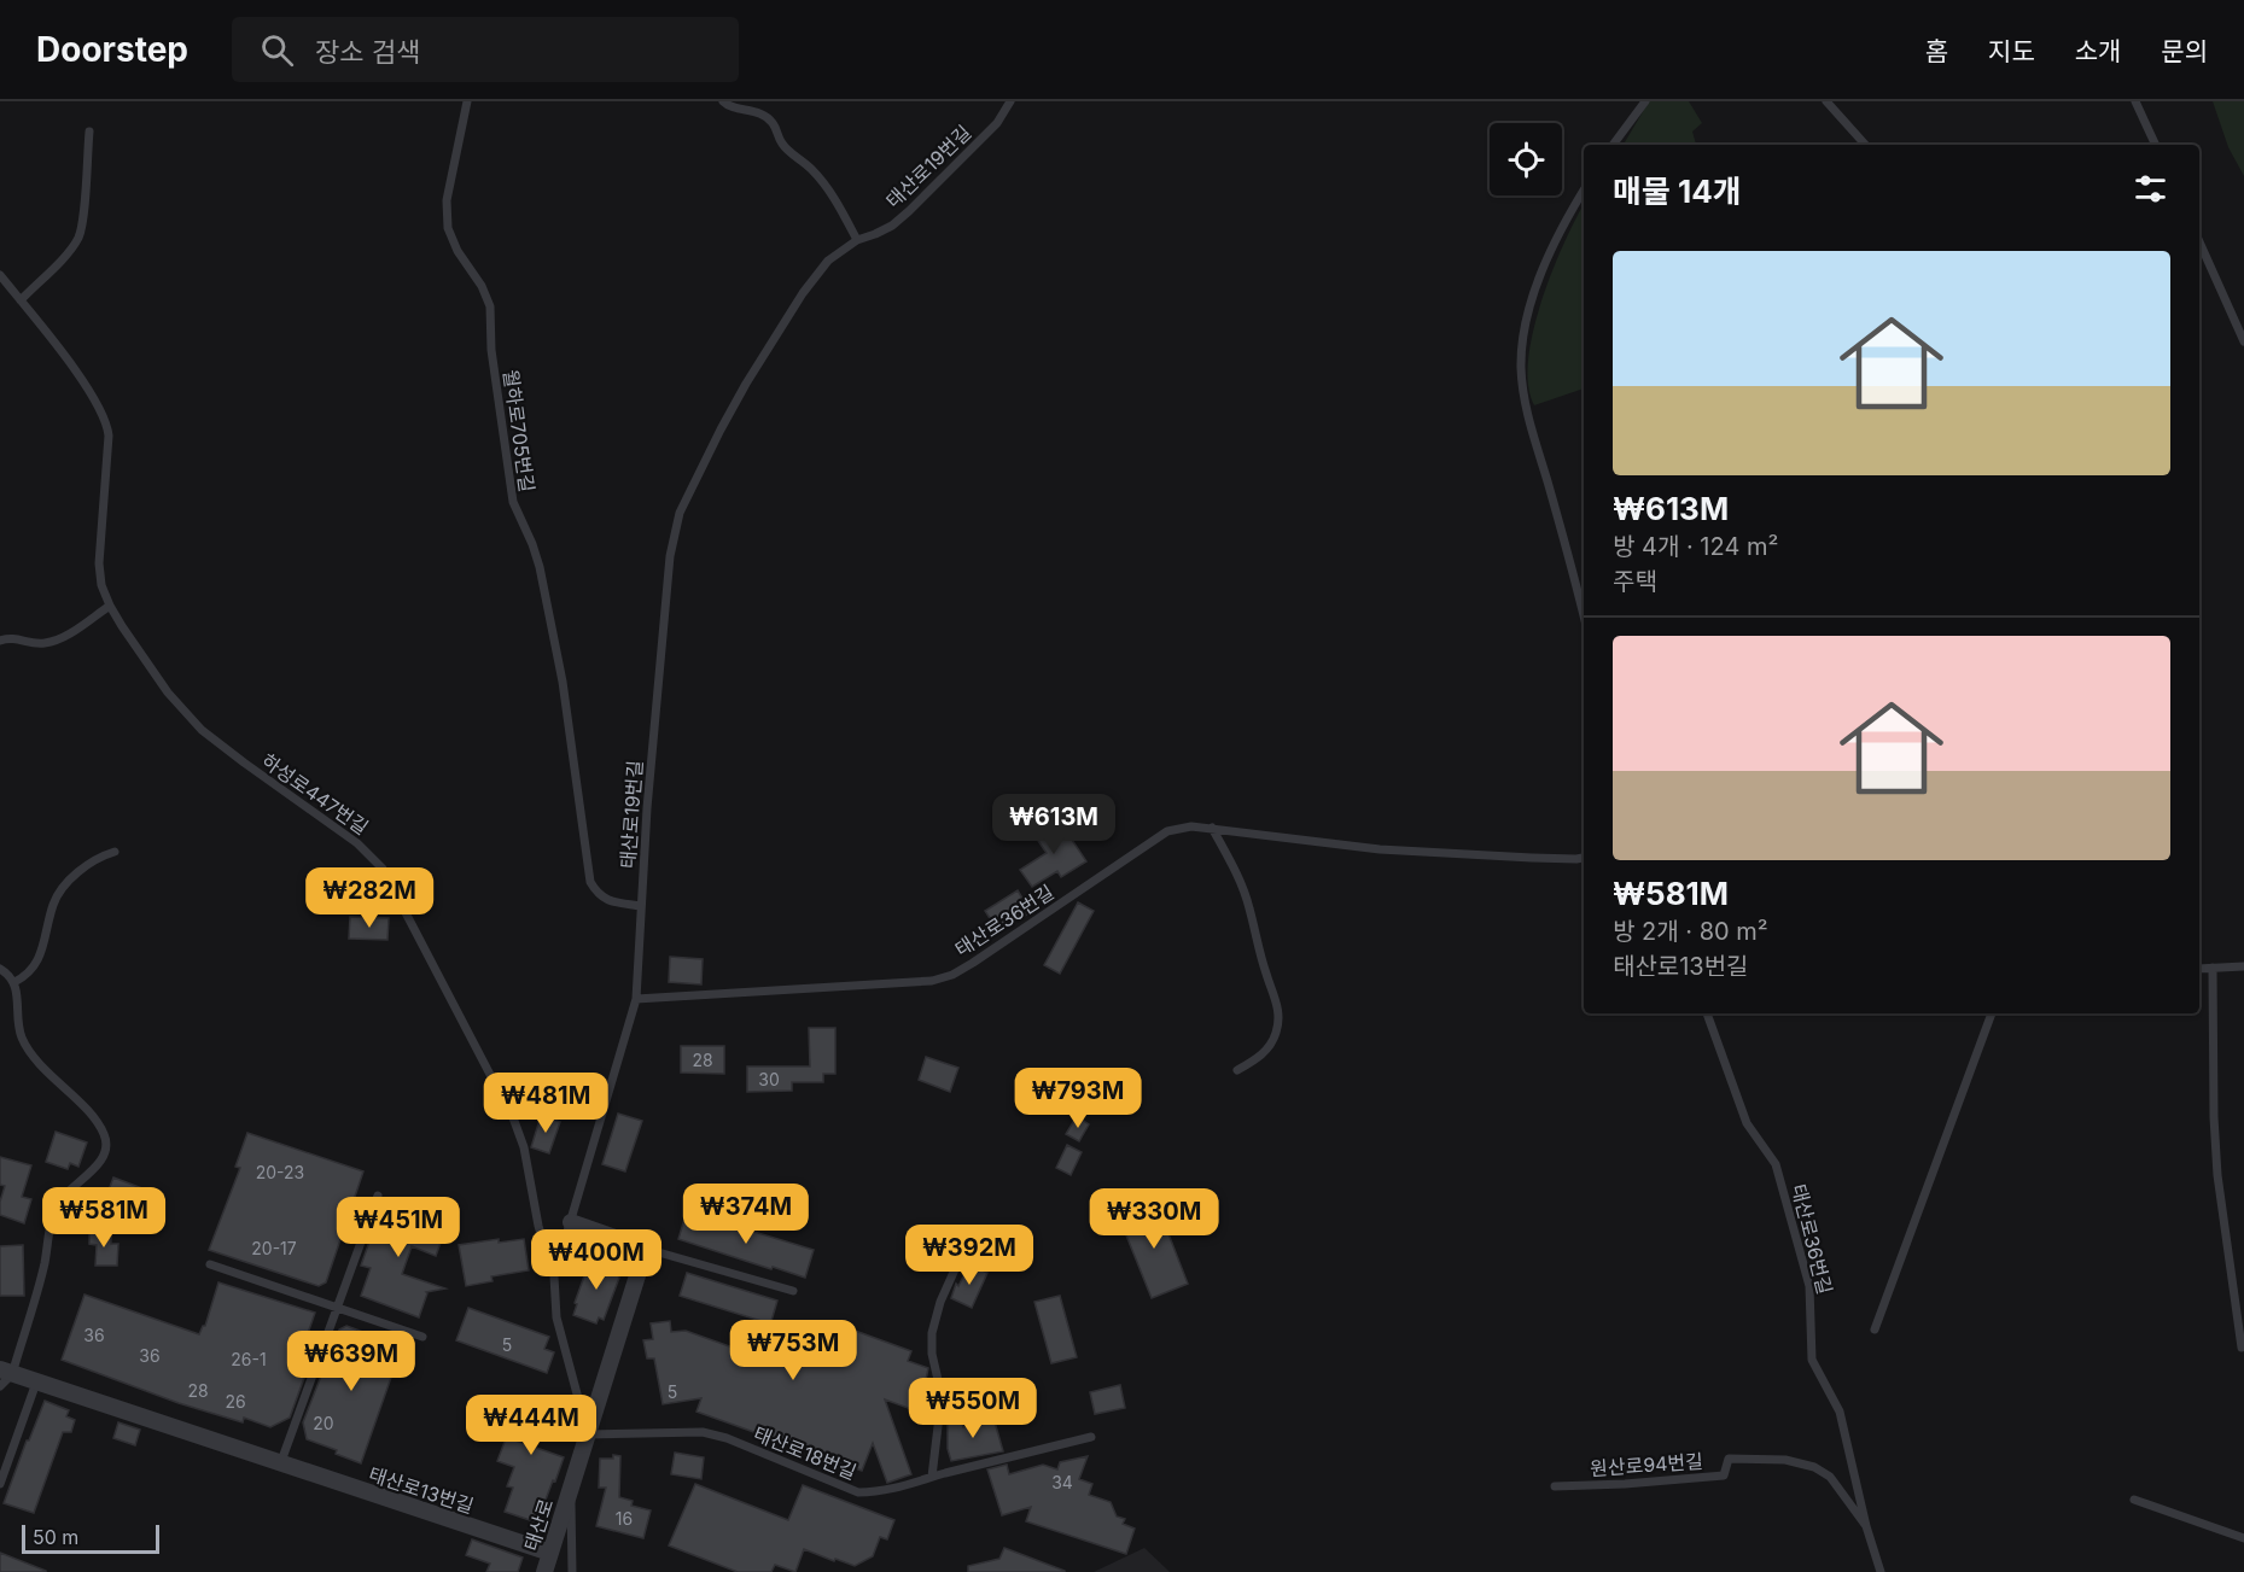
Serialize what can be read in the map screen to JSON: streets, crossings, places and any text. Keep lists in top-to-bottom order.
{
  "streets": {
    "street": ["태산로13번길", "태산로"],
    "lane": [
      "태산로19번길",
      "월하로705번길",
      "하성로447번길",
      "태산로36번길",
      "태산로18번길",
      "원산로94번길"
    ]
  },
  "crossings": [
    ["태산로19번길", "월하로705번길"],
    ["태산로19번길", "하성로447번길"],
    ["태산로19번길", "태산로36번길"],
    ["태산로19번길", "태산로18번길"],
    ["태산로19번길", "태산로"],
    ["태산로36번길", "원산로94번길"],
    ["태산로18번길", "태산로"],
    ["태산로13번길", "태산로"]
  ],
  "house_numbers": [
    "28",
    "30",
    "20-23",
    "20-17",
    "36",
    "5",
    "36",
    "26-1",
    "28",
    "5",
    "26",
    "20",
    "34",
    "16"
  ],
  "scale_bar": "50 m",
  "page": {
    "header": "Doorstep",
    "search": "장소 검색",
    "nav": [
      "홈",
      "지도",
      "소개",
      "문의"
    ],
    "heading": "매물 14개",
    "list": [
      {
        "name": "₩613M",
        "note": "방 4개 · 124 m² · 주택"
      },
      {
        "name": "₩581M",
        "note": "방 2개 · 80 m² · 태산로13번길"
      }
    ],
    "price": [
      "₩613M",
      "₩282M",
      "₩793M",
      "₩481M",
      "₩374M",
      "₩581M",
      "₩330M",
      "₩451M",
      "₩392M",
      "₩400M",
      "₩753M",
      "₩639M",
      "₩550M",
      "₩444M"
    ],
    "scale": "50 m"
  }
}
